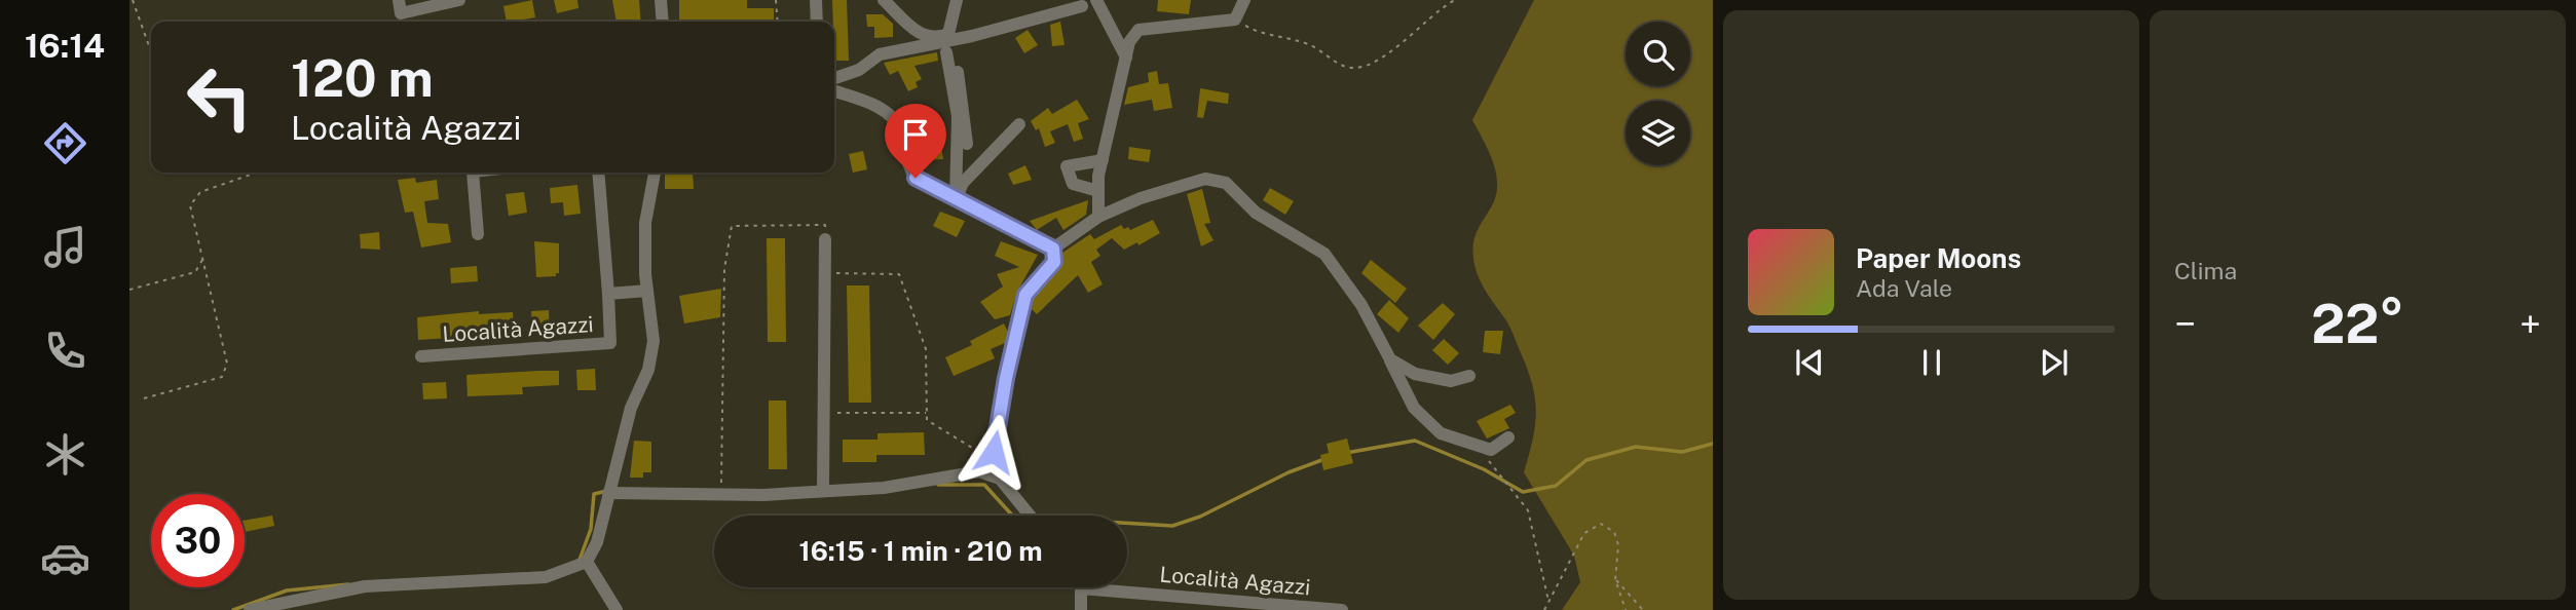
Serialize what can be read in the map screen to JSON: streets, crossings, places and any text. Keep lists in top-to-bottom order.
{
  "streets": {
    "street": ["Località Agazzi"]
  },
  "page": {
    "tabs": "16:14",
    "tile": "Clima",
    "turn": ["120 m", "Località Agazzi"],
    "song": ["Paper Moons", "Ada Vale"],
    "heat": ["−", "22°", "+"],
    "limit": "30",
    "trip": "16:15 · 1 min · 210 m"
  }
}
